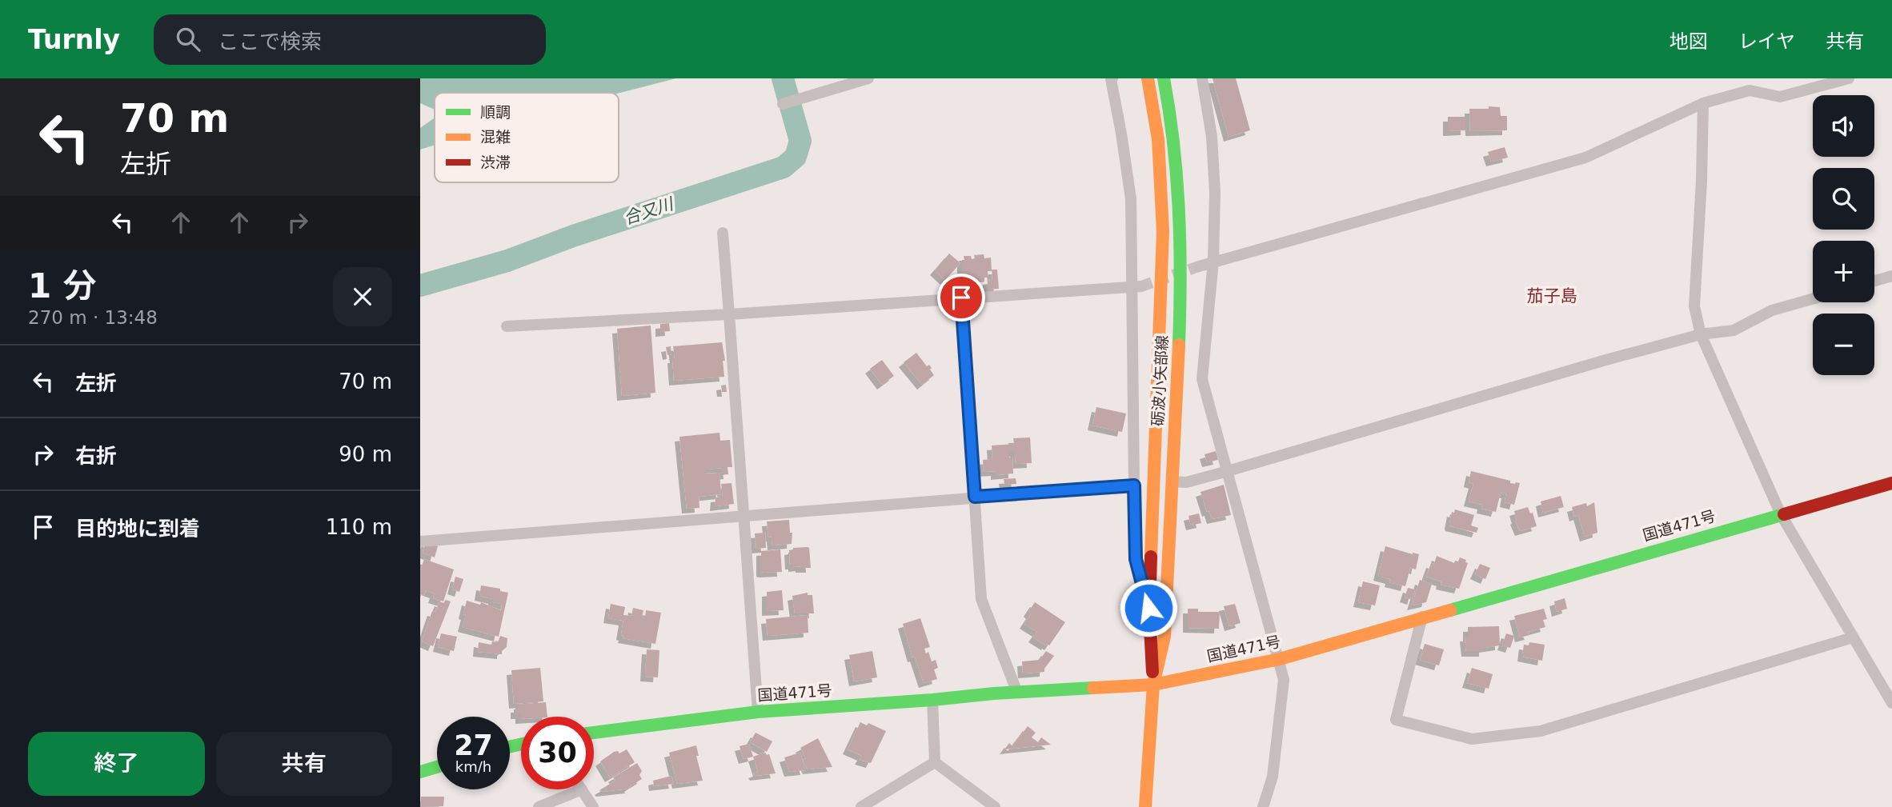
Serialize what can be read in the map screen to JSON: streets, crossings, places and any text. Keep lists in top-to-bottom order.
{
  "streets": {
    "main road": ["砺波小矢部線", "国道471号"]
  },
  "crossings": [
    ["砺波小矢部線", "国道471号"]
  ],
  "districts": ["茄子島"],
  "water": ["合又川"],
  "legend": ["順調", "混雑", "渋滞"],
  "page": {
    "header": "Turnly",
    "search": "ここで検索",
    "nav": ["地図", "レイヤ", "共有"],
    "turn": ["70 m", "左折"],
    "map_buttons": ["+", "−"],
    "heading": ["1 分", "270 m · 13:48"],
    "list": [
      {
        "name": "左折",
        "value": "70 m"
      },
      {
        "name": "右折",
        "value": "90 m"
      },
      {
        "name": "目的地に到着",
        "value": "110 m"
      }
    ],
    "speed": "27 km/h",
    "limit": "30",
    "buttons": ["終了", "共有"]
  }
}
